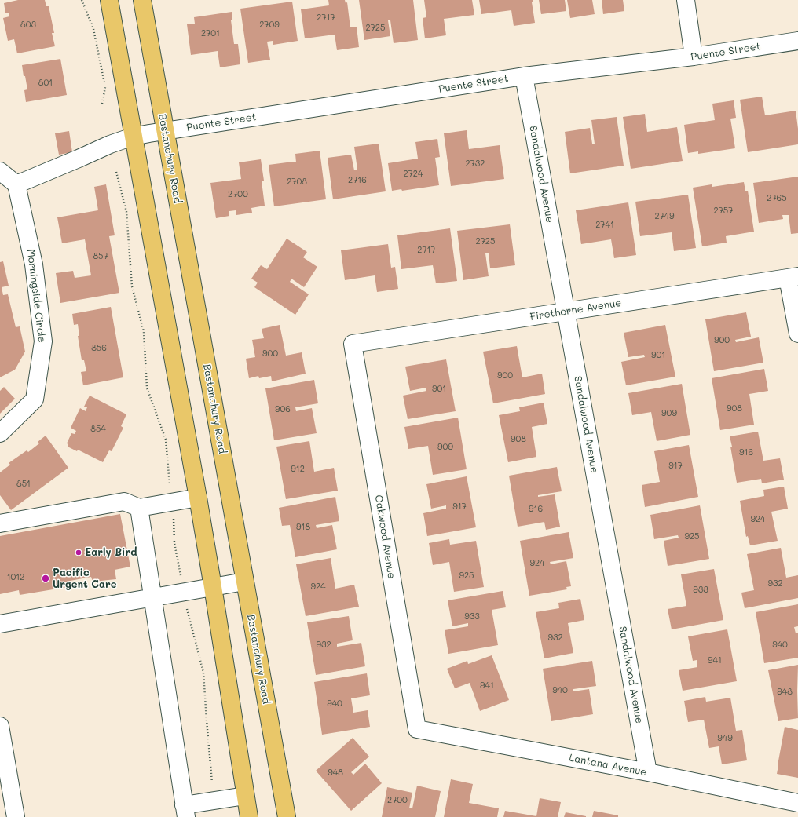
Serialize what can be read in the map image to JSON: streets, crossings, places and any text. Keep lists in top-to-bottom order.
{
  "streets": {
    "main road": ["Bastanchury Road"],
    "street": [
      "Puente Street",
      "Sandalwood Avenue",
      "Morningside Circle",
      "Firethorne Avenue",
      "Oakwood Avenue",
      "Lantana Avenue"
    ]
  },
  "crossings": [
    ["Puente Street", "Bastanchury Road"],
    ["Puente Street", "Sandalwood Avenue"],
    ["Puente Street", "Morningside Circle"],
    ["Sandalwood Avenue", "Firethorne Avenue"],
    ["Sandalwood Avenue", "Lantana Avenue"],
    ["Firethorne Avenue", "Oakwood Avenue"],
    ["Oakwood Avenue", "Lantana Avenue"]
  ],
  "places": ["Early Bird", "Pacific Urgent Care"],
  "house_numbers": [
    "2717",
    "803",
    "2709",
    "2725",
    "2701",
    "801",
    "2732",
    "2724",
    "2716",
    "2708",
    "2700",
    "2765",
    "2757",
    "2749",
    "2741",
    "2725",
    "2717",
    "857",
    "900",
    "856",
    "900",
    "901",
    "900",
    "901",
    "908",
    "906",
    "909",
    "854",
    "908",
    "909",
    "916",
    "917",
    "912",
    "851",
    "917",
    "916",
    "924",
    "918",
    "925",
    "924",
    "925",
    "1012",
    "932",
    "924",
    "933",
    "933",
    "932",
    "932",
    "940",
    "941",
    "941",
    "940",
    "948",
    "940",
    "949",
    "948",
    "2700"
  ]
}
